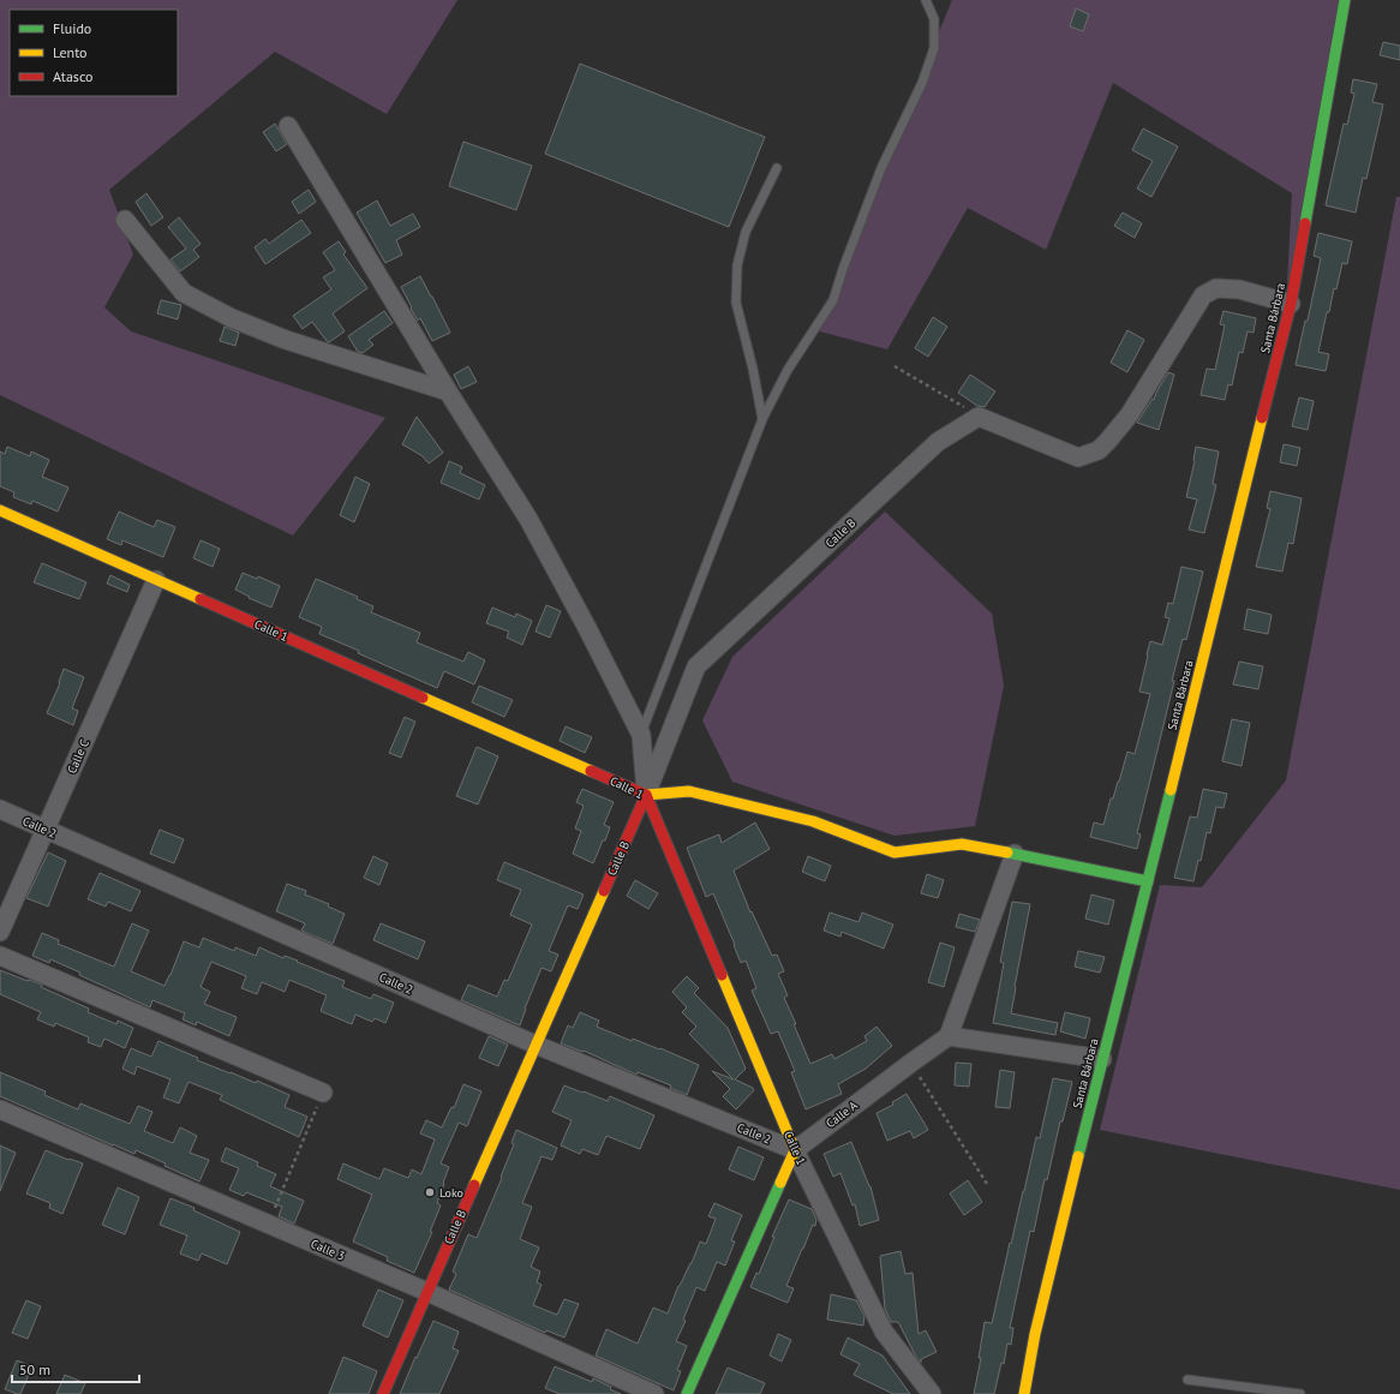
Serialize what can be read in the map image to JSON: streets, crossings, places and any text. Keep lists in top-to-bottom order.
{
  "streets": {
    "street": [
      "Santa Bárbara",
      "Calle B",
      "Calle 1",
      "Calle C",
      "Calle 2",
      "Calle A",
      "Calle 3"
    ]
  },
  "crossings": [
    ["Calle B", "Calle 1"],
    ["Calle B", "Calle 2"],
    ["Calle B", "Calle 3"],
    ["Calle 1", "Calle C"],
    ["Calle 1", "Calle 2"],
    ["Calle 1", "Calle A"],
    ["Calle C", "Calle 2"],
    ["Calle 2", "Calle A"]
  ],
  "places": ["Loko"],
  "legend": ["Fluido", "Lento", "Atasco"],
  "scale_bar": "50 m"
}
